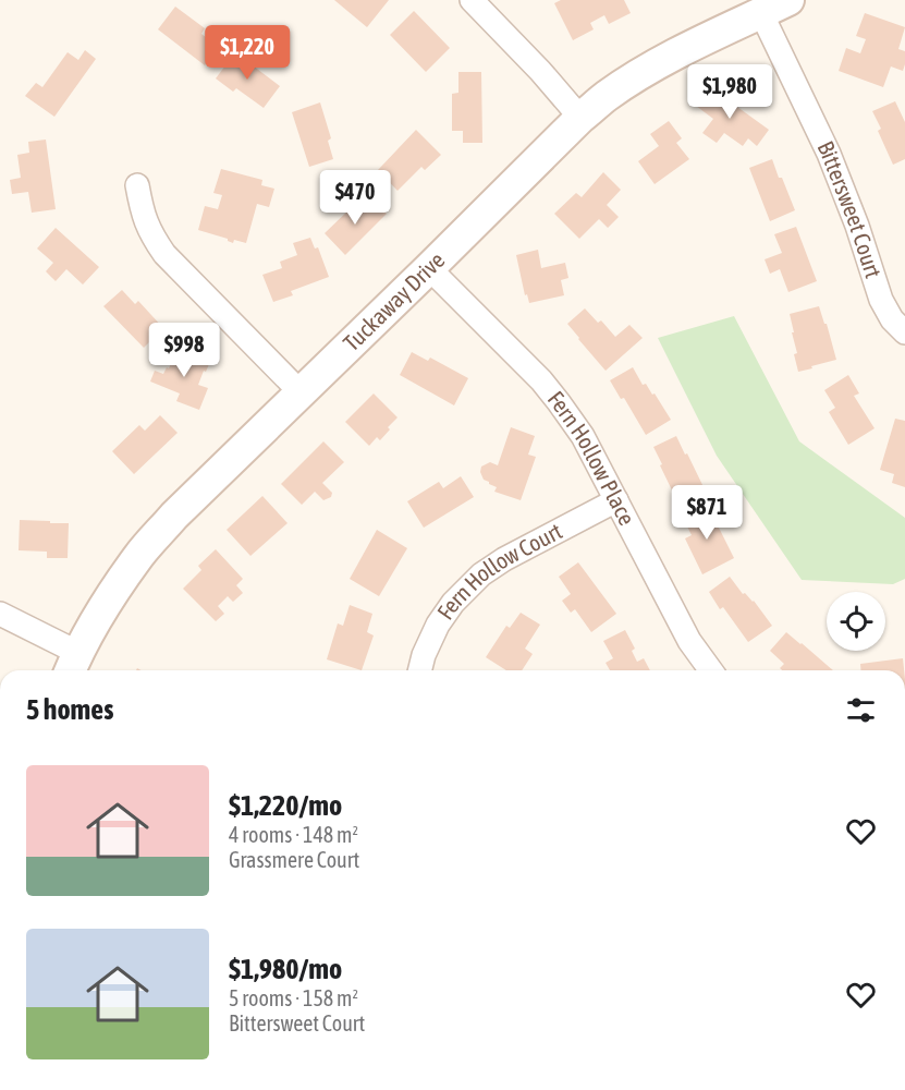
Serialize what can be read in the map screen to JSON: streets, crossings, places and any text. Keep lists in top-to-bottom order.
{
  "streets": {
    "street": [
      "Bittersweet Court",
      "Tuckaway Drive",
      "Fern Hollow Place",
      "Fern Hollow Court"
    ]
  },
  "crossings": [
    ["Bittersweet Court", "Tuckaway Drive"],
    ["Tuckaway Drive", "Fern Hollow Place"],
    ["Fern Hollow Place", "Fern Hollow Court"]
  ],
  "page": {
    "price": [
      "$1,220",
      "$1,980",
      "$470",
      "$998",
      "$871"
    ],
    "heading": "5 homes",
    "list": [
      {
        "name": "$1,220/mo",
        "note": "4 rooms · 148 m² · Grassmere Court"
      },
      {
        "name": "$1,980/mo",
        "note": "5 rooms · 158 m² · Bittersweet Court"
      }
    ]
  }
}
